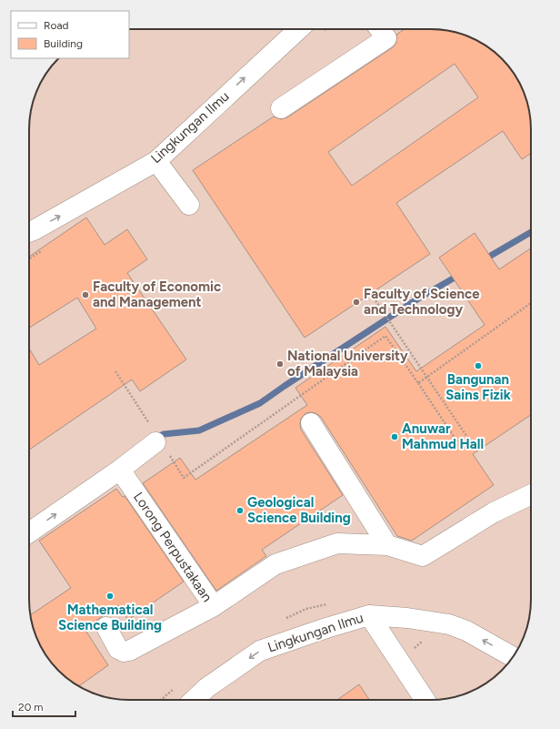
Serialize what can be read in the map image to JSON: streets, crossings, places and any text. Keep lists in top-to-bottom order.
{
  "streets": {
    "street": ["Lingkungan Ilmu", "Lorong Perpustakaan"]
  },
  "places": [
    "Faculty of Economic and Management",
    "Faculty of Science and Technology",
    "National University of Malaysia",
    "Bangunan Sains Fizik",
    "Anuwar Mahmud Hall",
    "Geological Science Building",
    "Mathematical Science Building"
  ],
  "legend": ["Road", "Building"],
  "scale_bar": "20 m"
}
